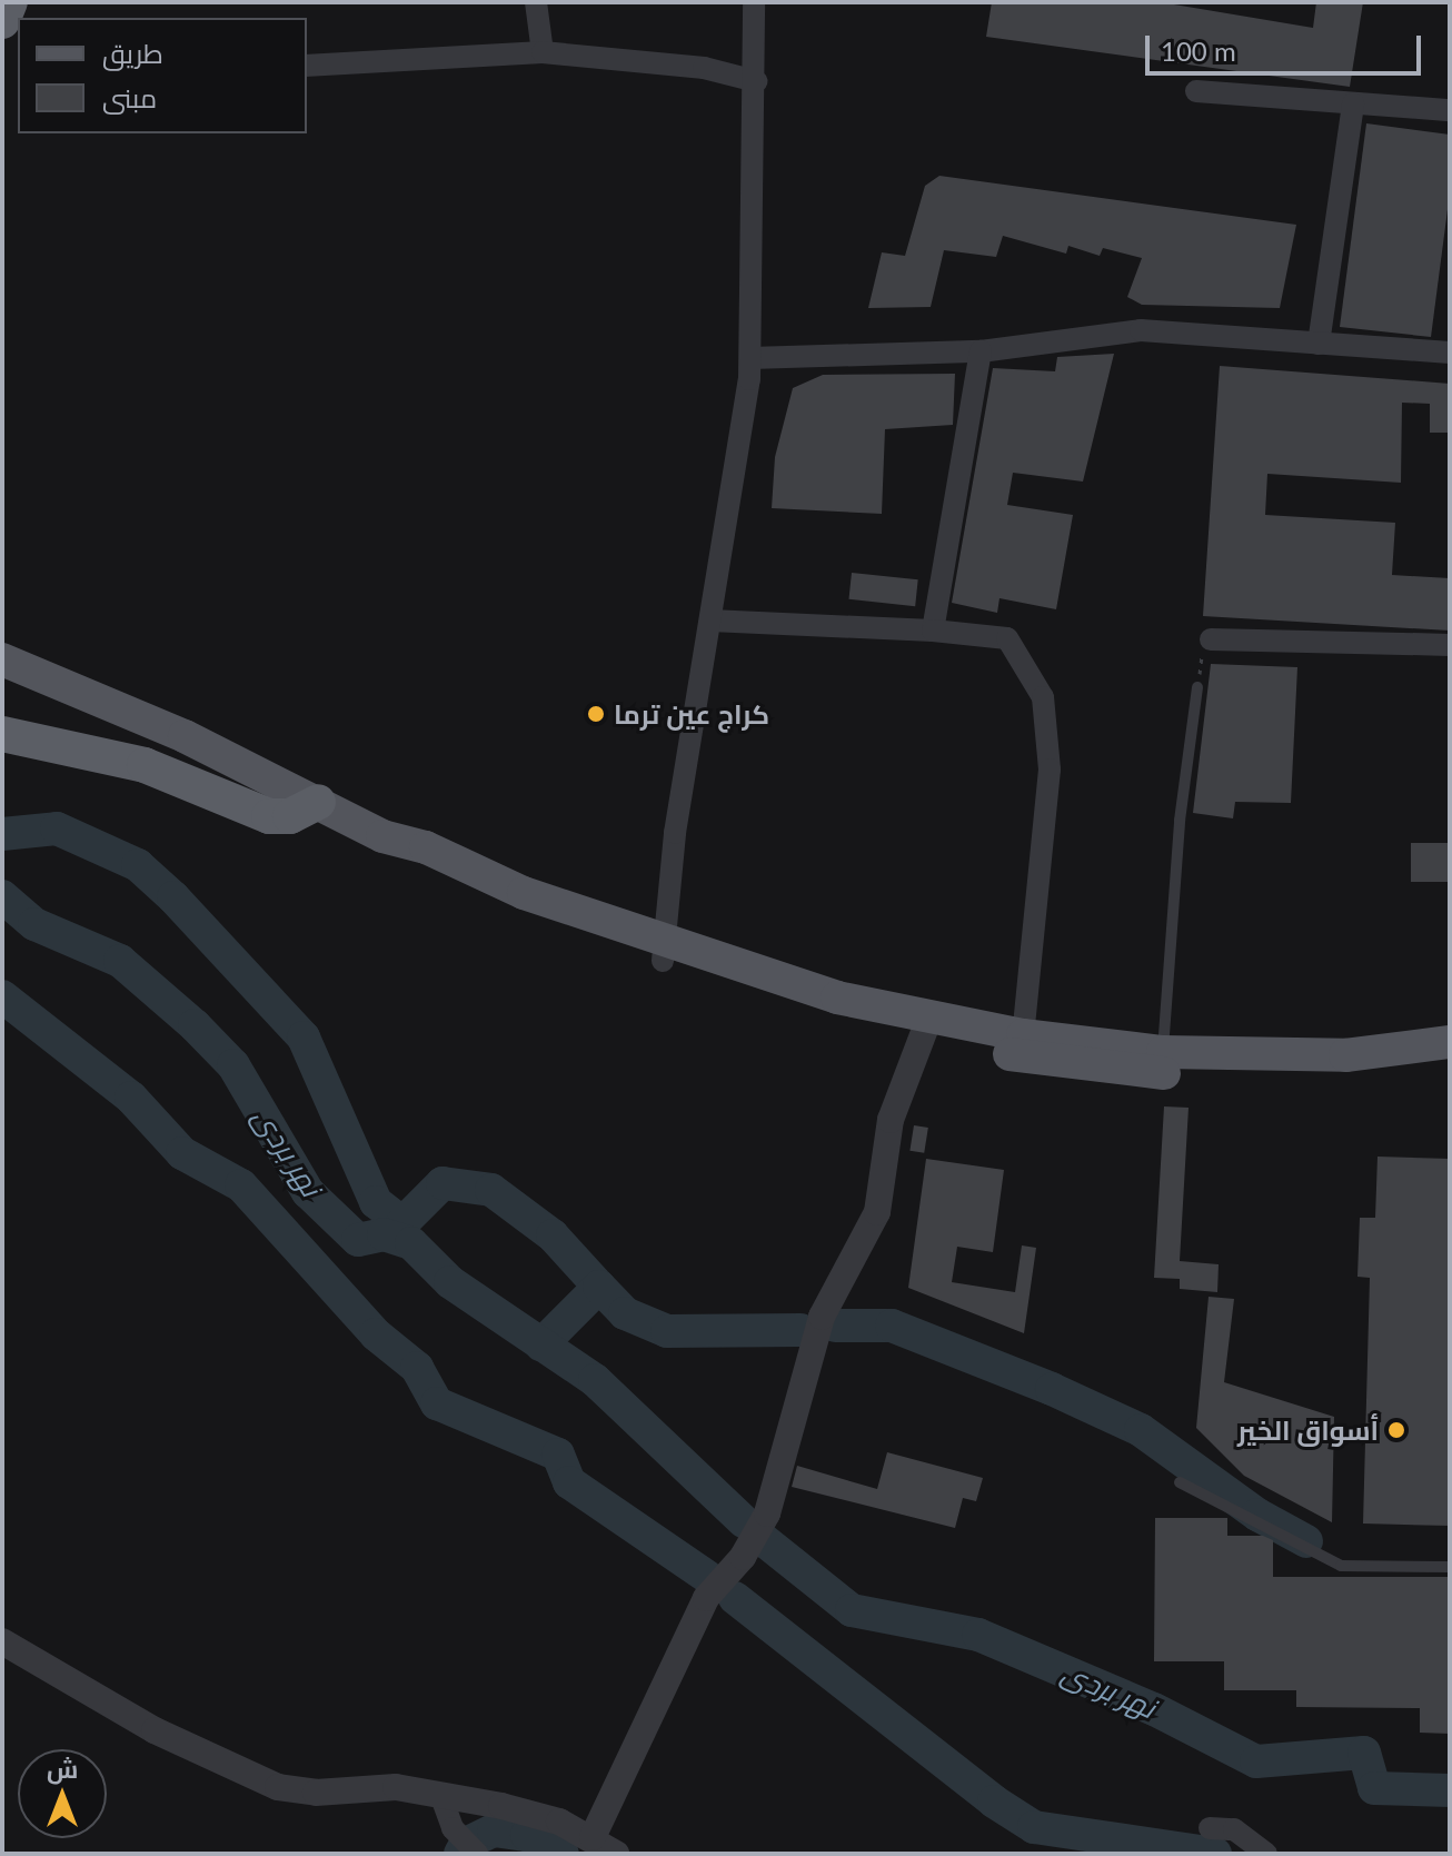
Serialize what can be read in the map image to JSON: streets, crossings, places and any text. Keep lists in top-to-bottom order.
{
  "water": ["نهر بردى"],
  "places": ["كراج عين ترما", "أسواق الخير"],
  "legend": ["طريق", "مبنى"],
  "scale_bar": "100 m",
  "north": "top"
}
